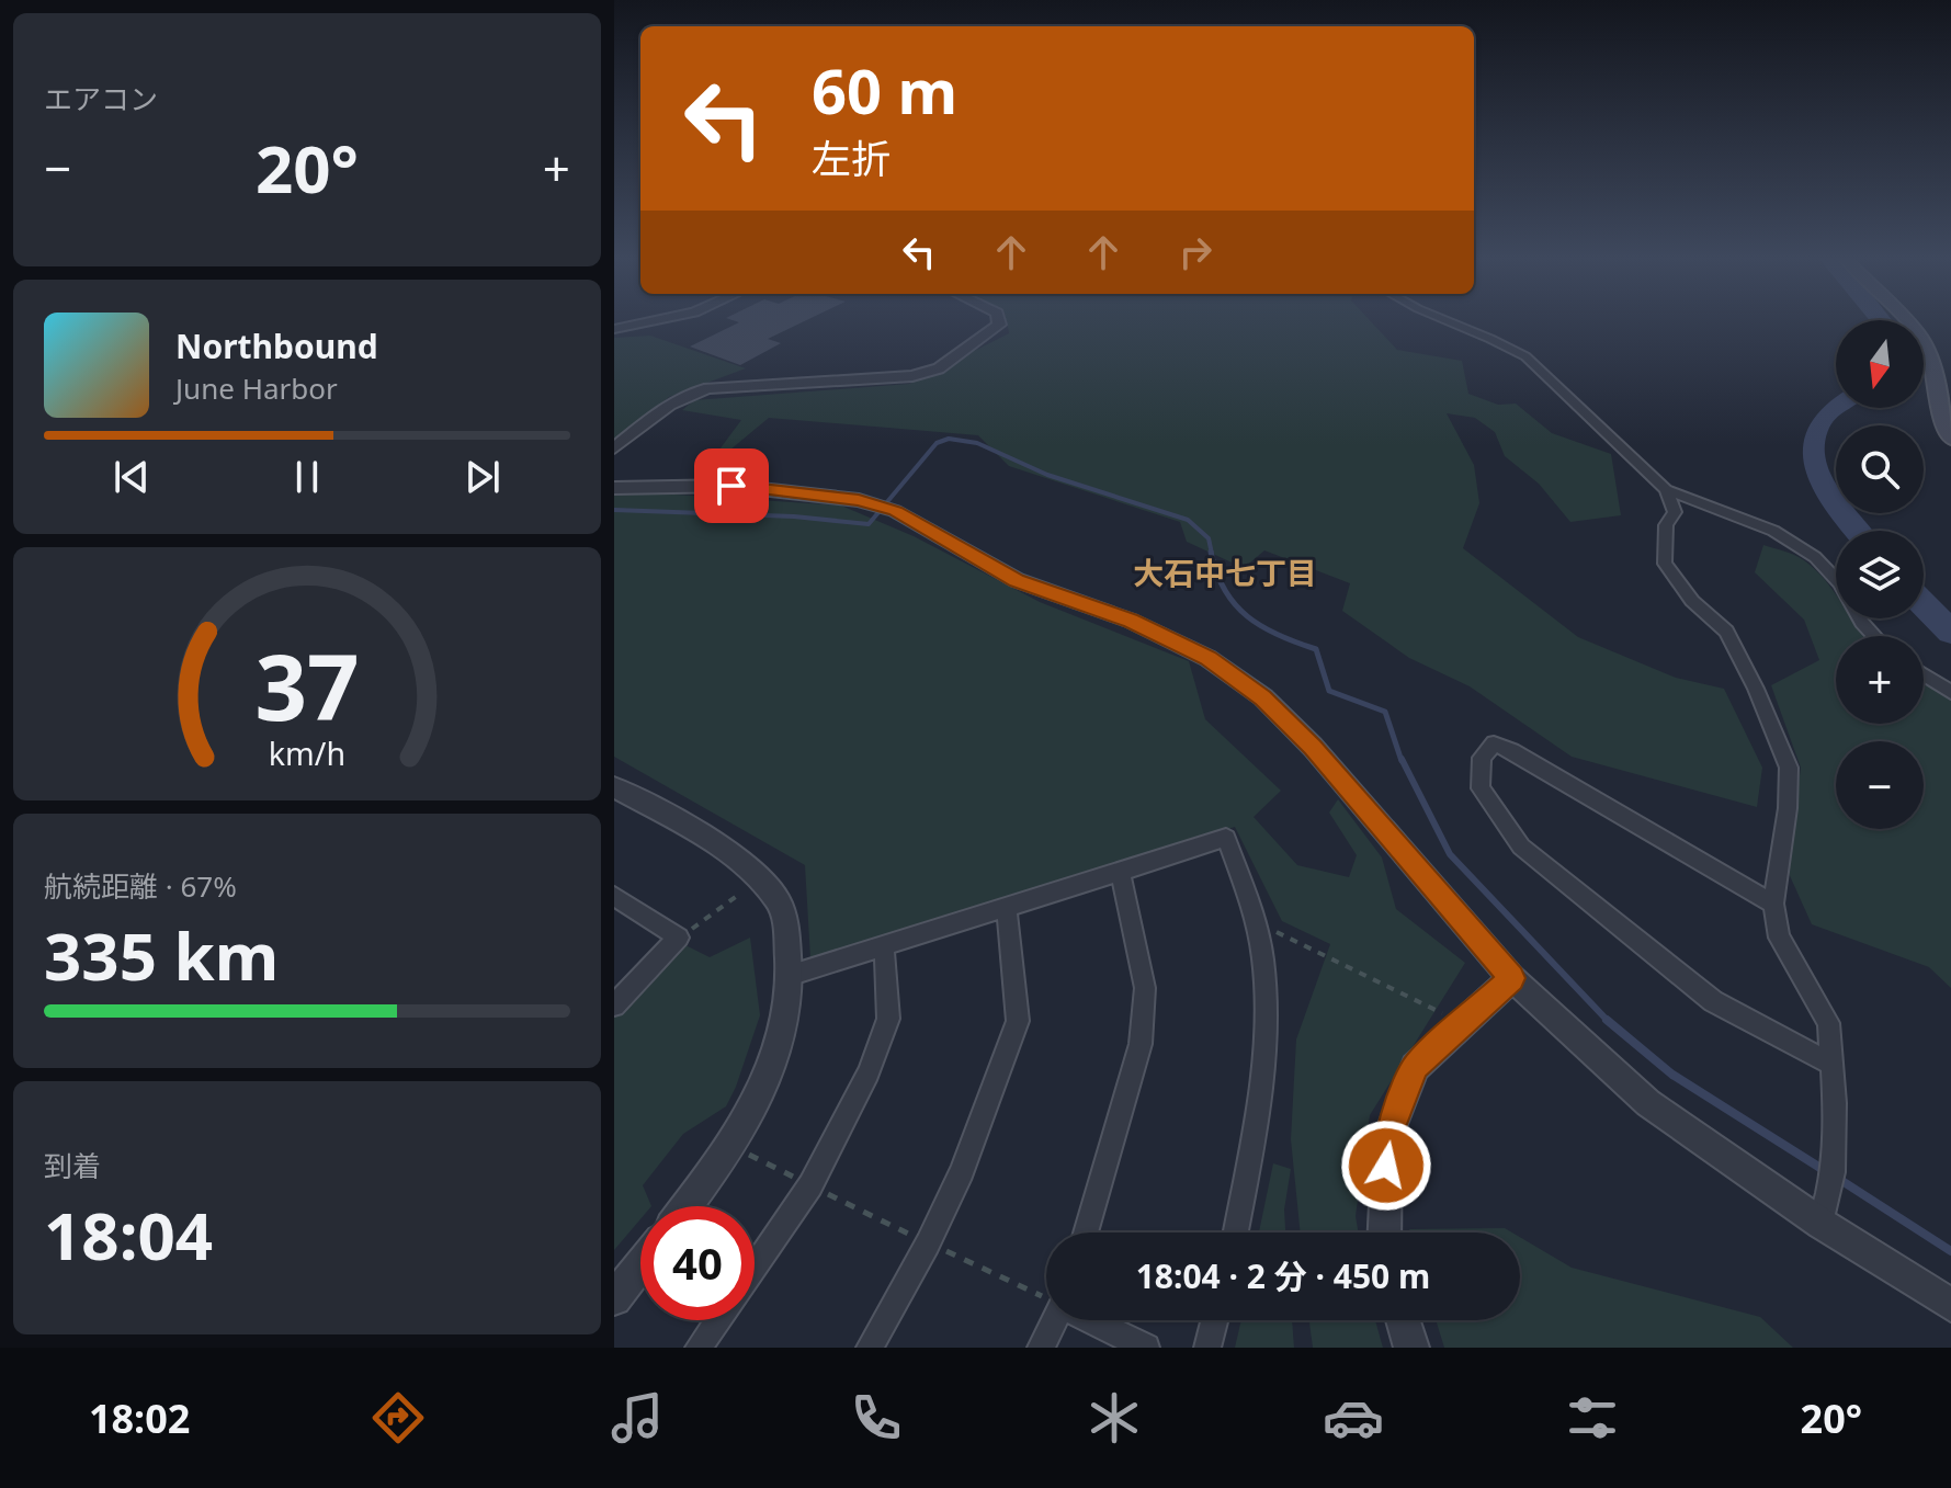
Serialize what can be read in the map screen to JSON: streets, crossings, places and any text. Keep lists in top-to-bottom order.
{
  "districts": ["大石中七丁目"],
  "north": "bottom",
  "page": {
    "tile": [
      "エアコン",
      ["航続距離 · 67%", "335 km"],
      ["到着", "18:04"]
    ],
    "turn": ["60 m", "左折"],
    "heat": ["−", "20°", "+"],
    "song": ["Northbound", "June Harbor"],
    "map_buttons": ["+", "−"],
    "limit": "40",
    "trip": "18:04 · 2 分 · 450 m",
    "tabs": ["18:02", "20°"],
    "gauge": ["37", "km/h"]
  }
}
